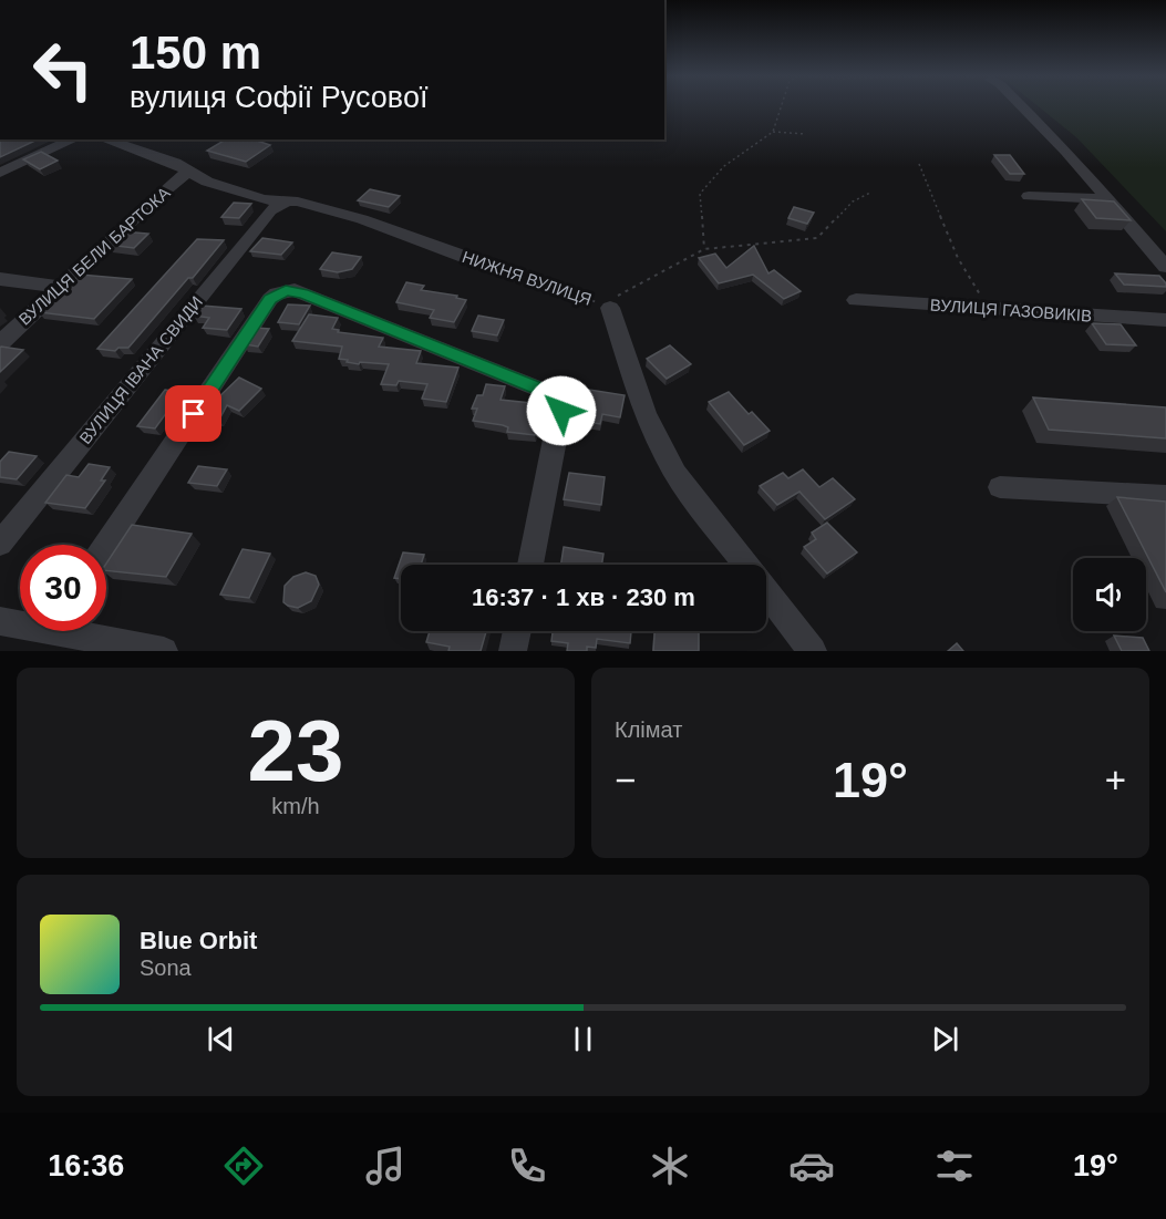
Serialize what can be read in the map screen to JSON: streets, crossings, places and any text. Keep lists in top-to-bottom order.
{
  "streets": {
    "street": [
      "ВУЛИЦЯ БЕЛИ БАРТОКА",
      "НИЖНЯ ВУЛИЦЯ",
      "ВУЛИЦЯ ГАЗОВИКІВ",
      "ВУЛИЦЯ ІВАНА СВИДИ"
    ]
  },
  "crossings": [
    ["ВУЛИЦЯ БЕЛИ БАРТОКА", "НИЖНЯ ВУЛИЦЯ"],
    ["НИЖНЯ ВУЛИЦЯ", "ВУЛИЦЯ ІВАНА СВИДИ"]
  ],
  "page": {
    "turn": ["150 m", "вулиця Софії Русової"],
    "limit": "30",
    "trip": "16:37 · 1 хв · 230 m",
    "tile": [
      ["23", "km/h"],
      "Клімат"
    ],
    "heat": ["−", "19°", "+"],
    "song": ["Blue Orbit", "Sona"],
    "tabs": ["16:36", "19°"]
  }
}
